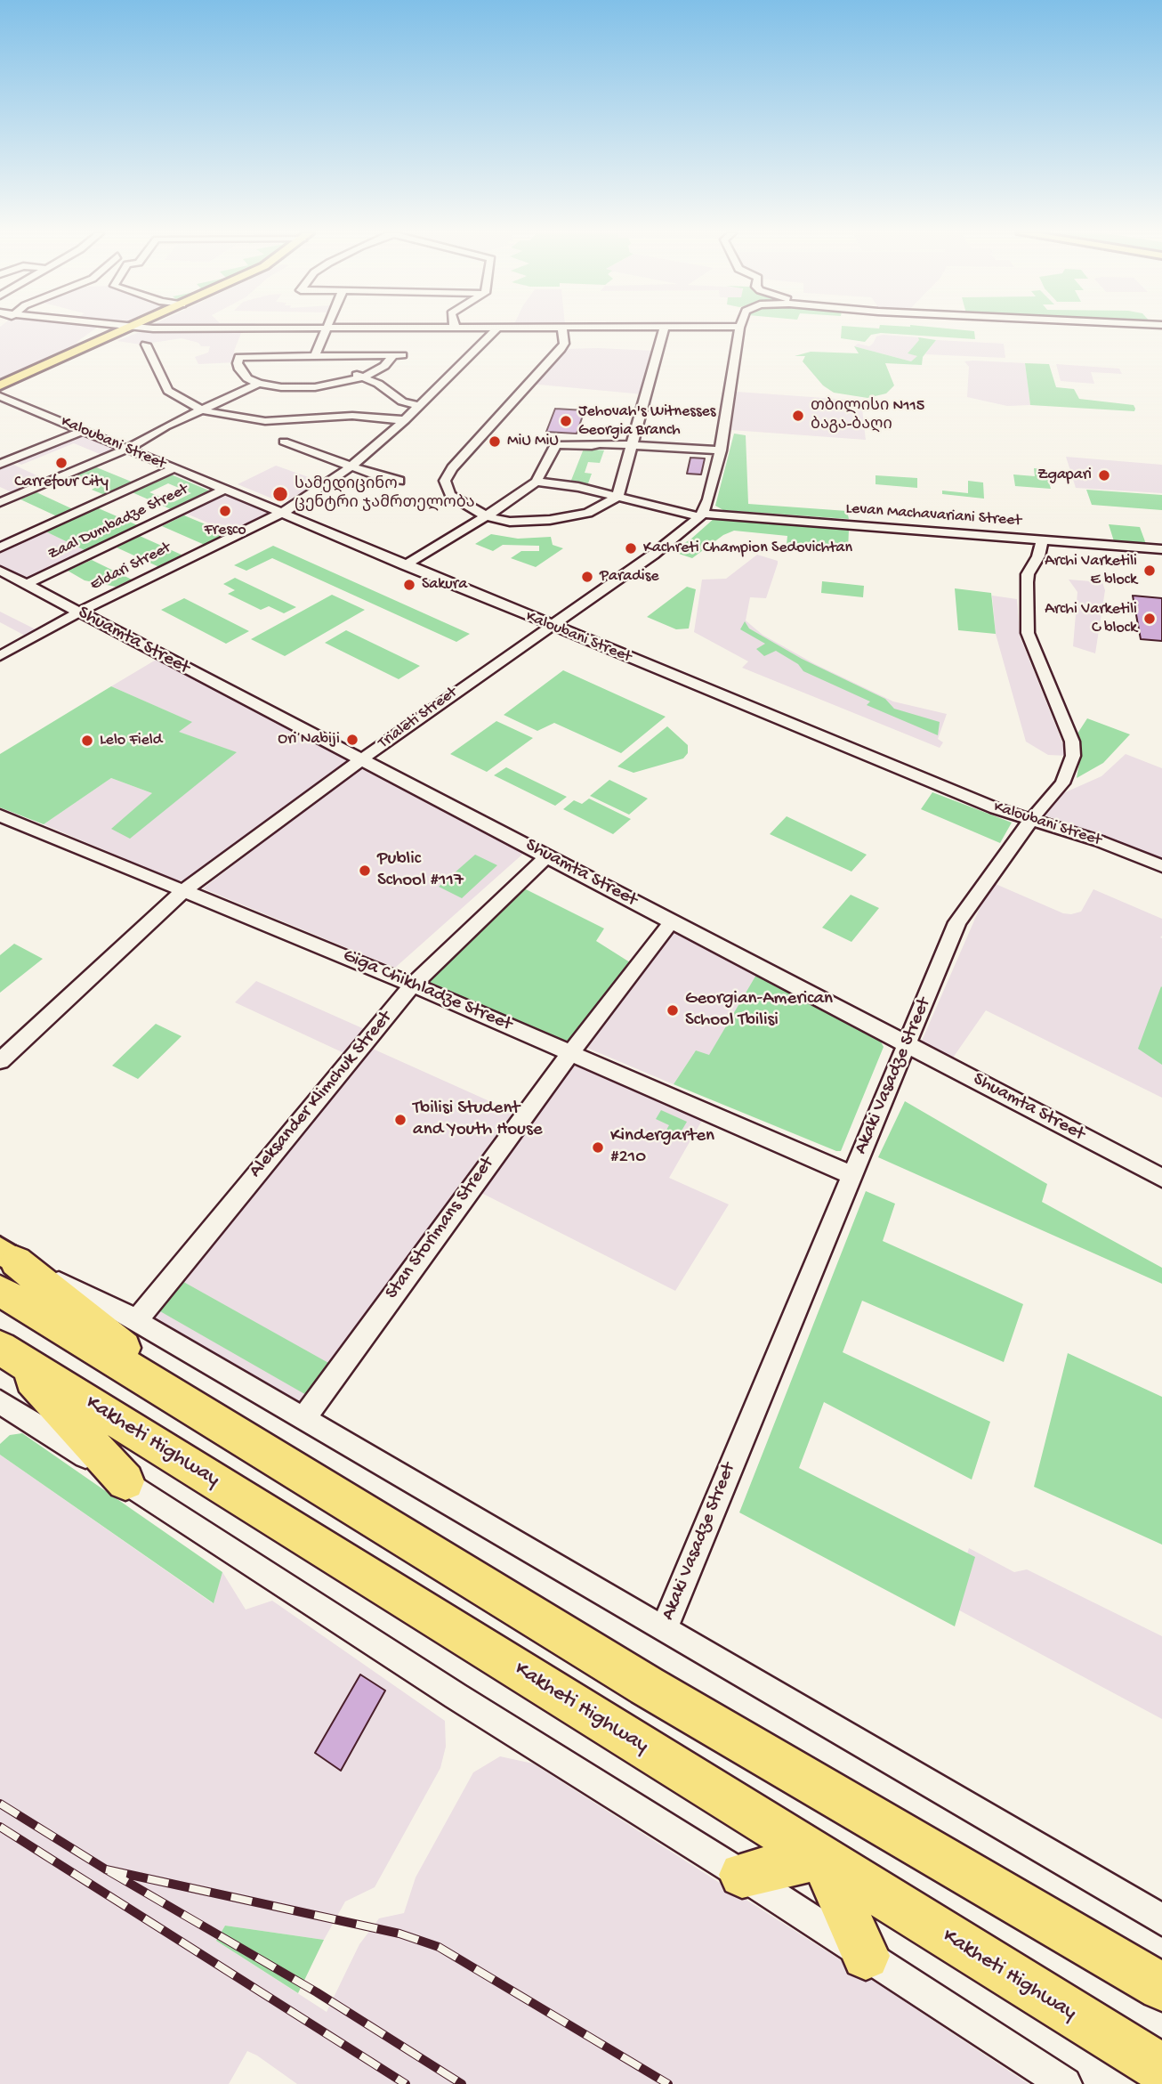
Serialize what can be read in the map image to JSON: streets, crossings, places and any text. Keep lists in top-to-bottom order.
{
  "streets": {
    "highway": ["Kakheti Highway"],
    "street": [
      "Kaloubani Street",
      "Levan Machavariani Street",
      "Zaal Dumbadze Street",
      "Eldari Street",
      "Shuamta Street",
      "Trialeti Street",
      "Giga Chikhladze Street",
      "Akaki Vasadze Street",
      "Aleksander Klimchuk Street",
      "Stan Storimans Street"
    ]
  },
  "crossings": [
    ["Kaloubani Street", "Zaal Dumbadze Street"],
    ["Kaloubani Street", "Eldari Street"],
    ["Kaloubani Street", "Trialeti Street"],
    ["Kaloubani Street", "Akaki Vasadze Street"],
    ["Levan Machavariani Street", "Trialeti Street"],
    ["Levan Machavariani Street", "Akaki Vasadze Street"],
    ["Zaal Dumbadze Street", "Shuamta Street"],
    ["Eldari Street", "Shuamta Street"],
    ["Shuamta Street", "Trialeti Street"],
    ["Shuamta Street", "Akaki Vasadze Street"],
    ["Shuamta Street", "Aleksander Klimchuk Street"],
    ["Shuamta Street", "Stan Storimans Street"],
    ["Trialeti Street", "Giga Chikhladze Street"],
    ["Giga Chikhladze Street", "Akaki Vasadze Street"],
    ["Giga Chikhladze Street", "Aleksander Klimchuk Street"],
    ["Giga Chikhladze Street", "Stan Storimans Street"]
  ],
  "places": [
    "თბილისი N115 ბაგა-ბაღი",
    "Jehovah's Witnesses Georgia Branch",
    "MiU MiU",
    "Carrefour City",
    "Zgapari",
    "სამედიცინო ცენტრი ჯამრთელობა",
    "Fresco",
    "Kachreti Champion Sedovichtan",
    "Archi Varketili E block",
    "Paradise",
    "Sakura",
    "Archi Varketili C block",
    "Ori Nabiji",
    "Lelo Field",
    "Public School #117",
    "Georgian-American School Tbilisi",
    "Tbilisi Student and Youth House",
    "Kindergarten #210"
  ]
}
